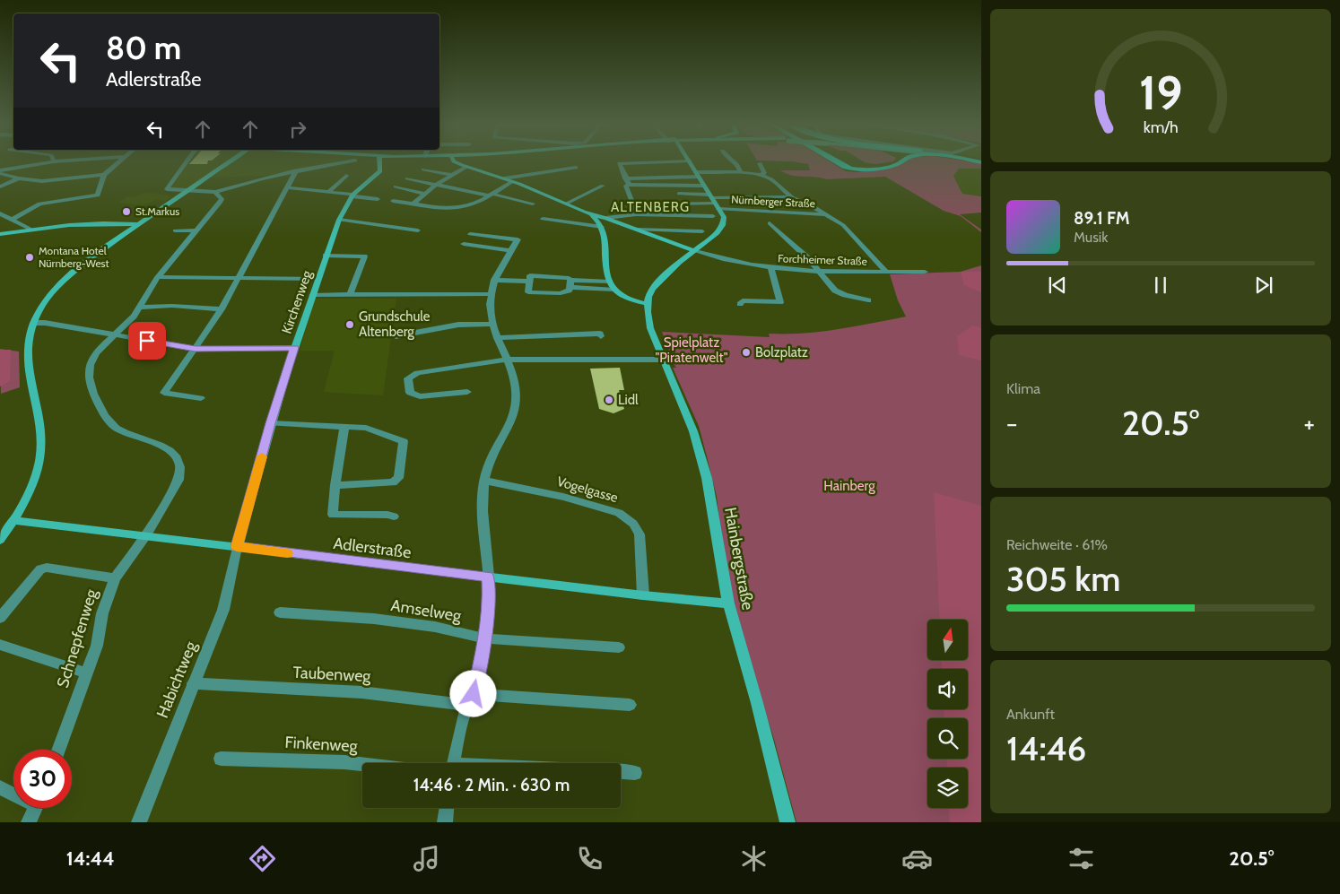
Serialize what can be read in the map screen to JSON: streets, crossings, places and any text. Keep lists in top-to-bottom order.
{
  "streets": {
    "street": [
      "Nürnberger Straße",
      "Forchheimer Straße",
      "Kirchenweg",
      "Vogelgasse",
      "Adlerstraße",
      "Hainbergstraße",
      "Amselweg",
      "Schnepfenweg",
      "Taubenweg",
      "Habichtweg",
      "Finkenweg"
    ]
  },
  "crossings": [
    ["Nürnberger Straße", "Forchheimer Straße"],
    ["Nürnberger Straße", "Hainbergstraße"],
    ["Kirchenweg", "Adlerstraße"],
    ["Kirchenweg", "Habichtweg"],
    ["Vogelgasse", "Adlerstraße"],
    ["Adlerstraße", "Hainbergstraße"],
    ["Adlerstraße", "Schnepfenweg"],
    ["Adlerstraße", "Habichtweg"],
    ["Taubenweg", "Habichtweg"]
  ],
  "districts": ["ALTENBERG"],
  "parks": ["Spielplatz \"Piratenwelt\"", "Hainberg"],
  "places": [
    "St.Markus",
    "Montana Hotel Nürnberg-West",
    "Grundschule Altenberg",
    "Bolzplatz",
    "Lidl"
  ],
  "north": "top",
  "page": {
    "turn": ["80 m", "Adlerstraße"],
    "song": ["89.1 FM", "Musik"],
    "tile": [
      "Klima",
      ["Reichweite · 61%", "305 km"],
      ["Ankunft", "14:46"]
    ],
    "heat": ["−", "20.5°", "+"],
    "limit": "30",
    "trip": "14:46 · 2 Min. · 630 m",
    "tabs": ["14:44", "20.5°"],
    "gauge": ["19", "km/h"]
  }
}
